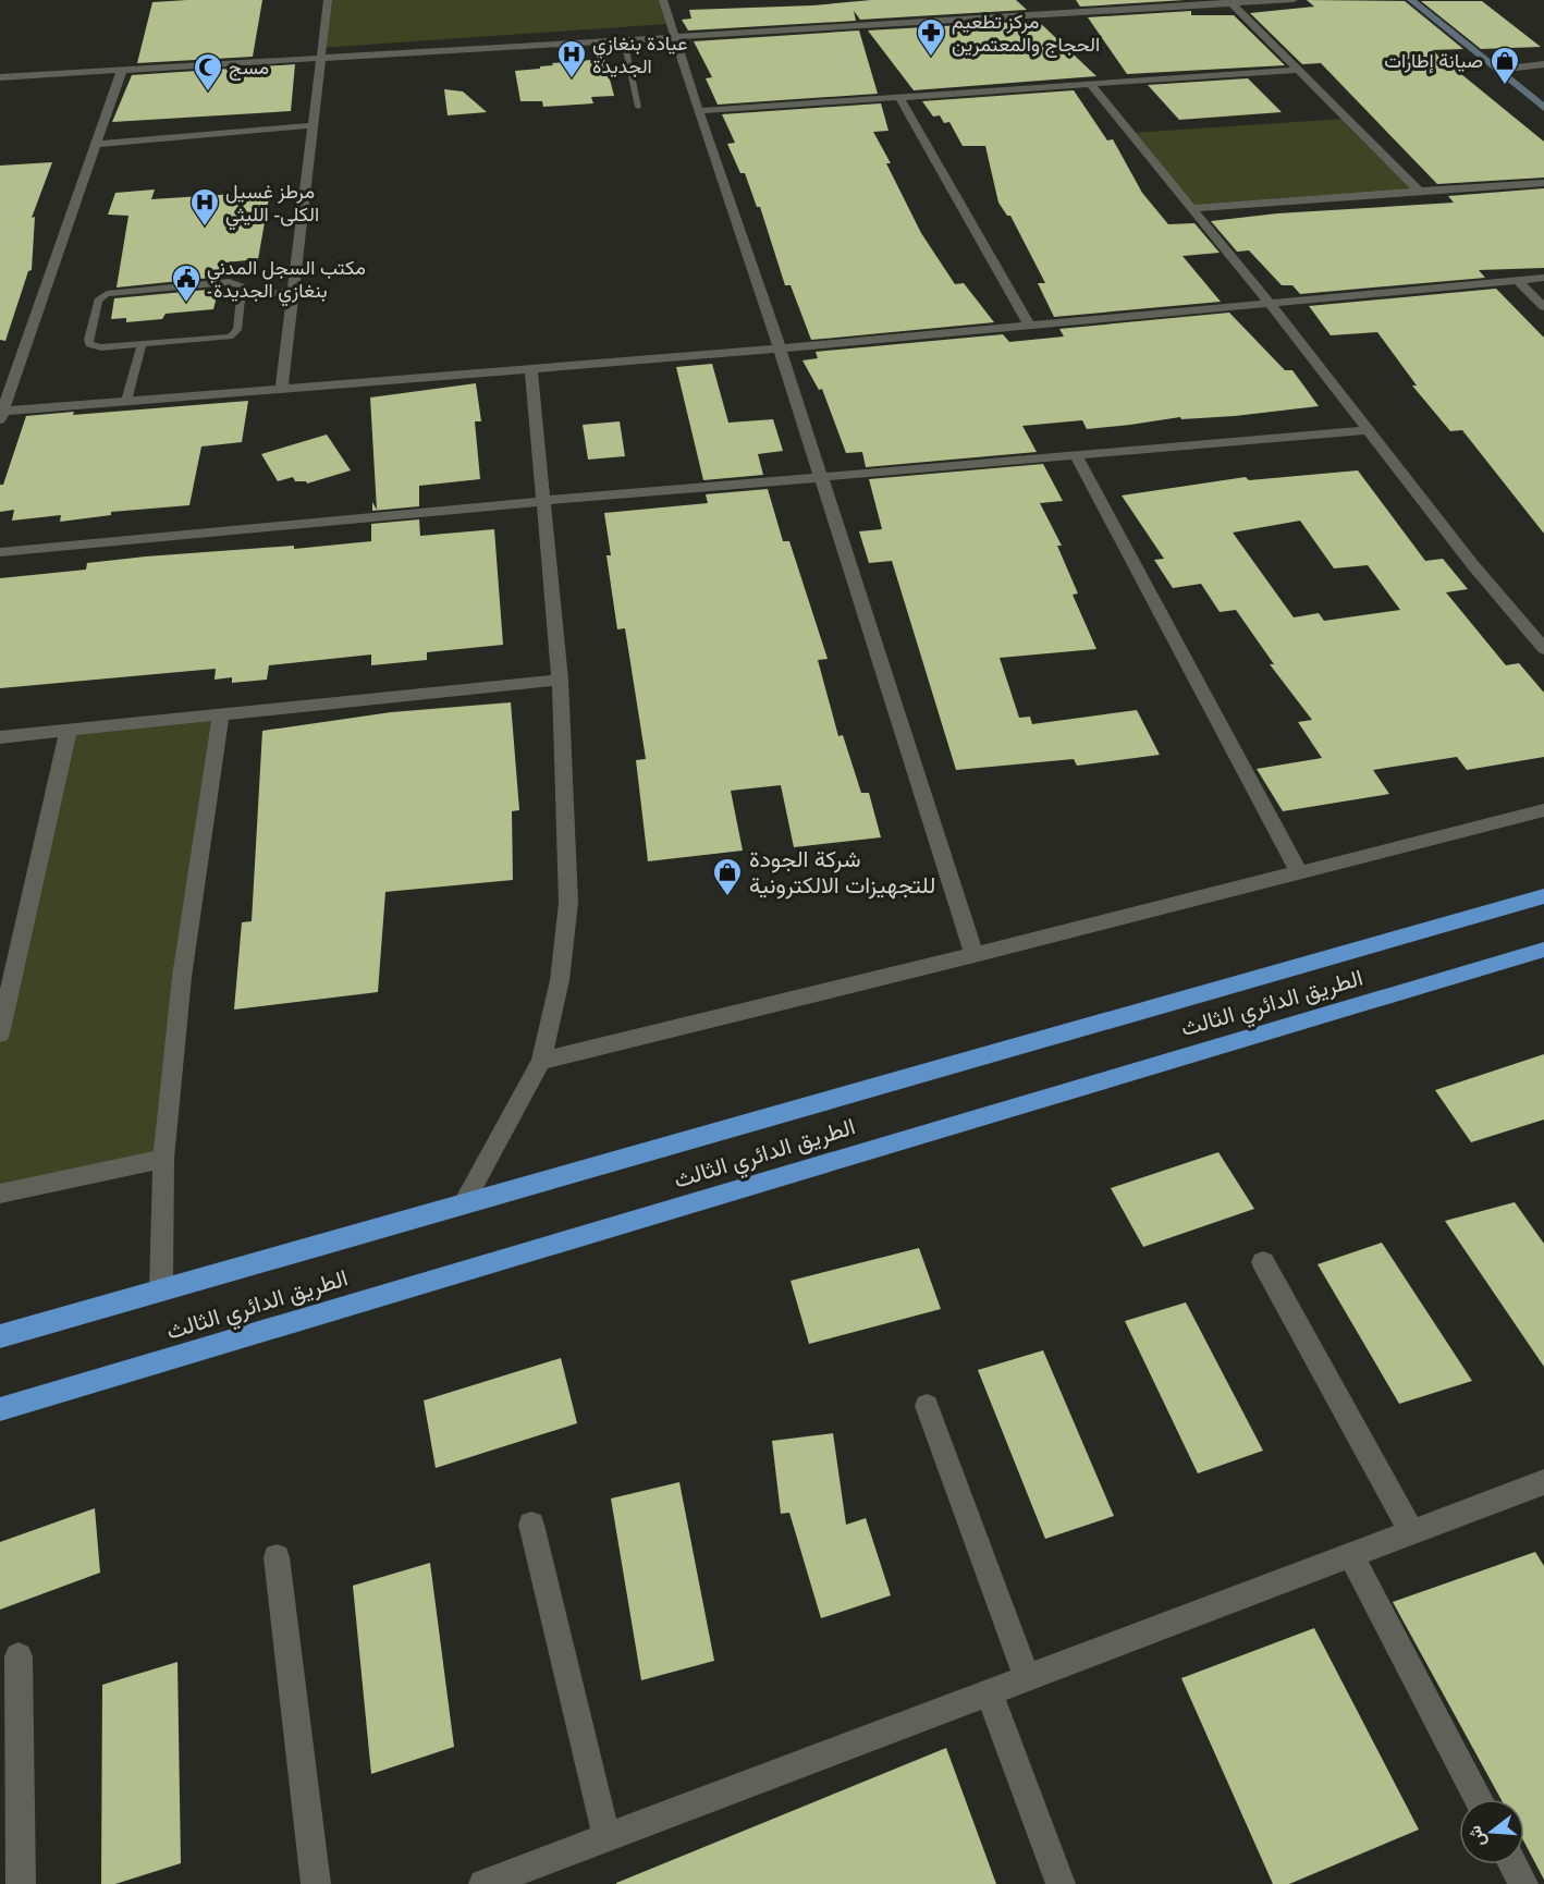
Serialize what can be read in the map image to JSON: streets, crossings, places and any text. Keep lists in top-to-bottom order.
{
  "streets": {
    "highway": ["الطريق الدائري الثالث"]
  },
  "places": {
    "pharmacy": ["مركز تطعيم الحجاج والمعتمرين"],
    "hospital": ["عيادة بنغازي الجديدة", "مرطز غسيل الكلى- الليثي"],
    "shop": ["صيانة إطارات", "شركة الجودة للتجهيزات الالكترونية"],
    "mosque": ["مسج"],
    "public building": ["مكتب السجل المدني -بنغازي الجديدة"]
  },
  "north": "left"
}
